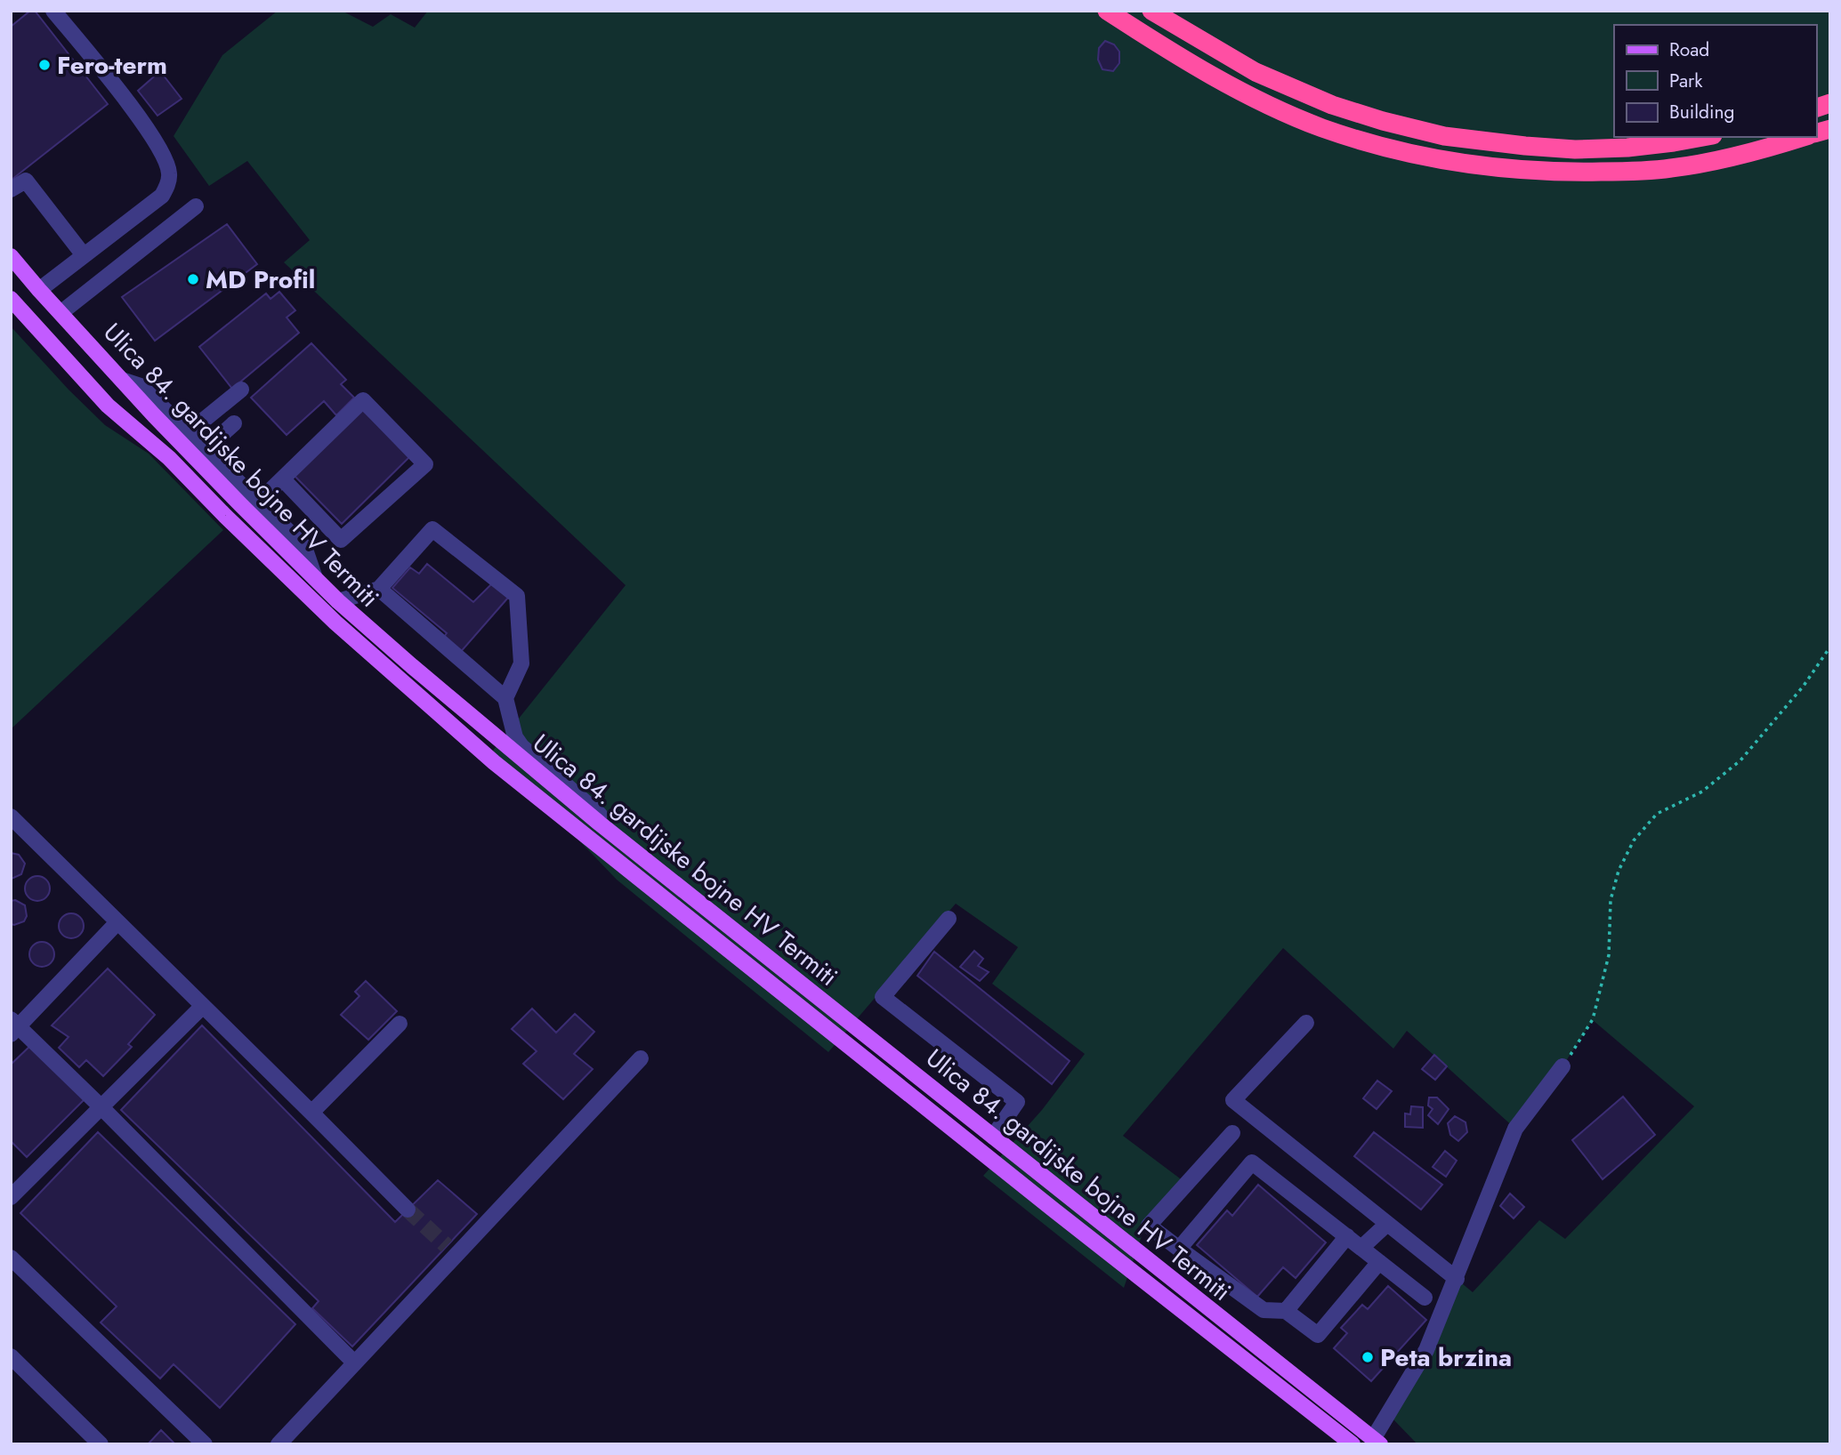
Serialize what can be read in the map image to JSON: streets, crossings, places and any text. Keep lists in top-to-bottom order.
{
  "streets": {
    "main road": ["Ulica 84. gardijske bojne HV Termiti"]
  },
  "places": ["Fero-term", "MD Profil", "Peta brzina"],
  "legend": ["Road", "Park", "Building"]
}
